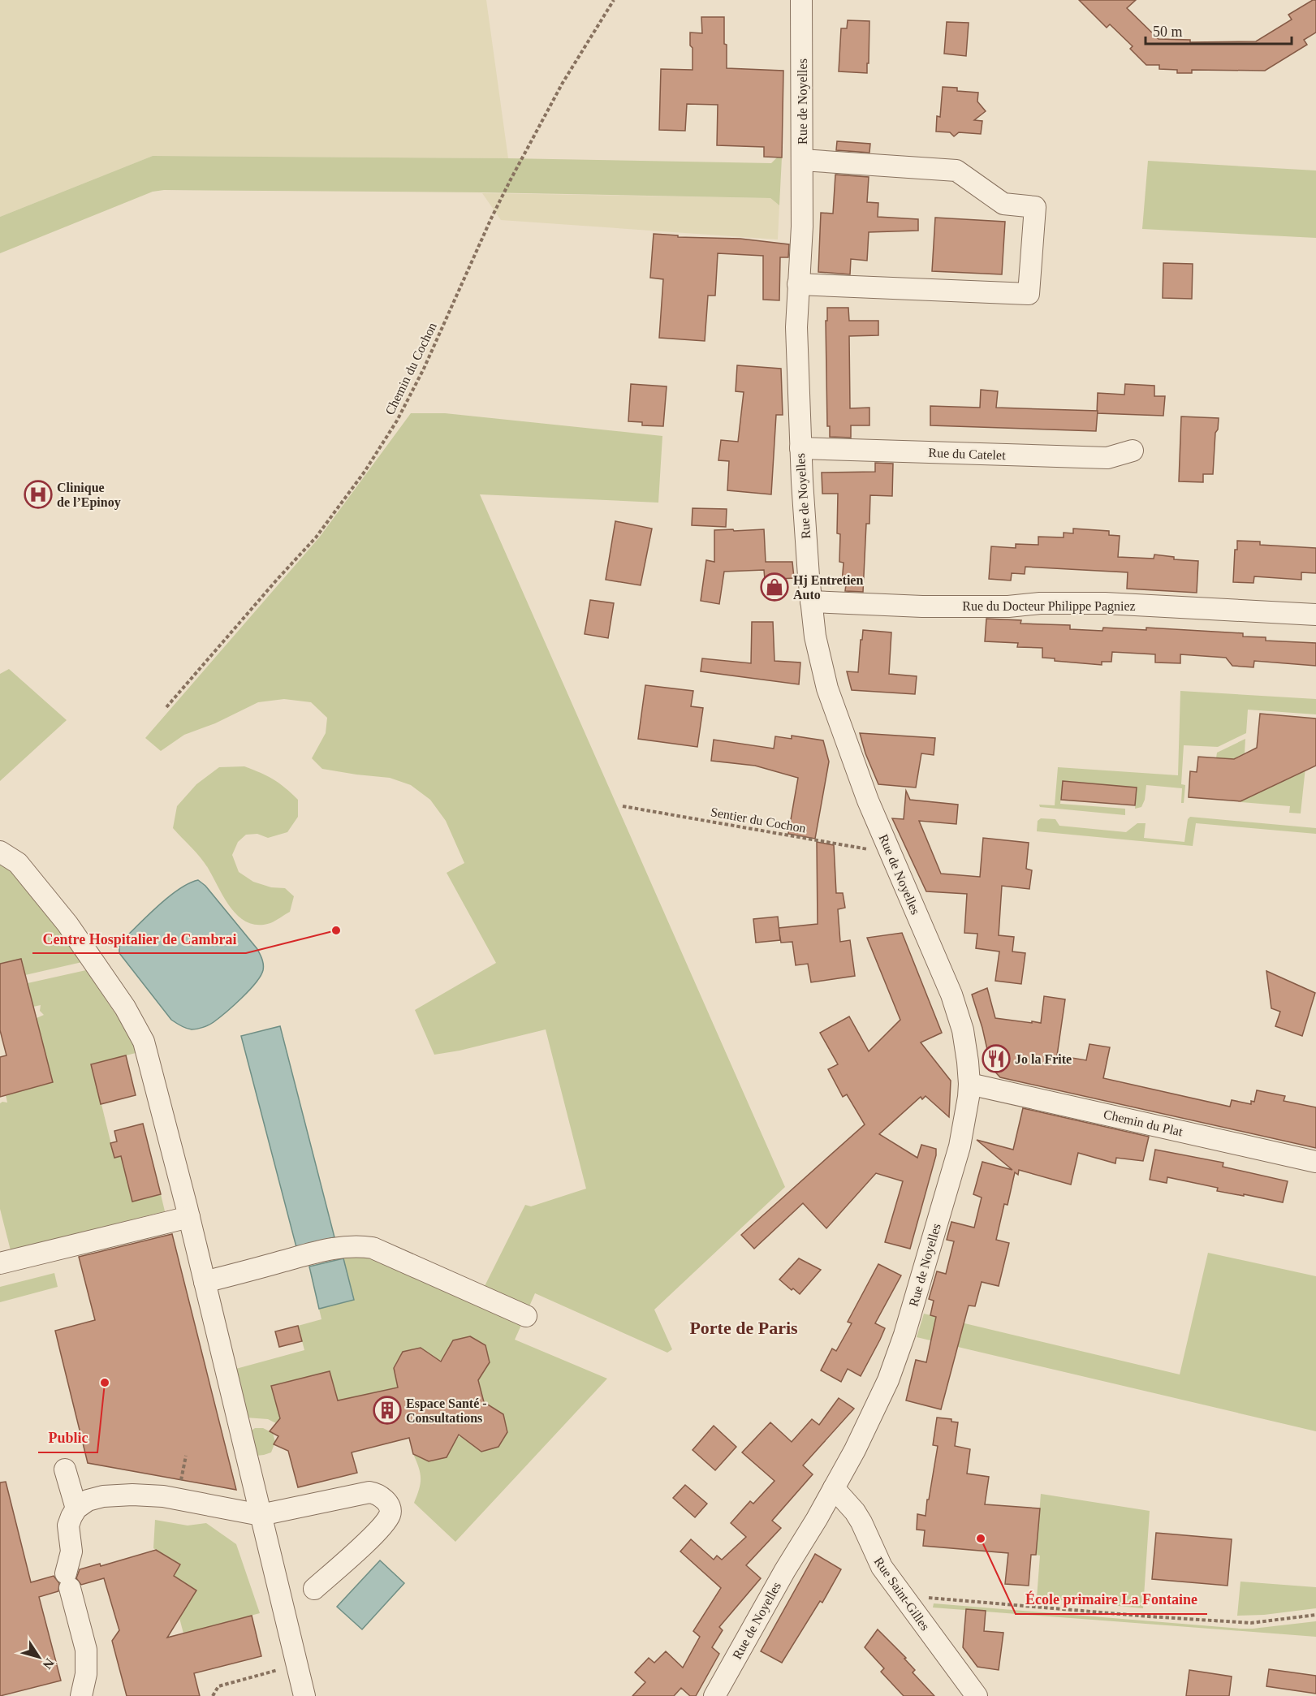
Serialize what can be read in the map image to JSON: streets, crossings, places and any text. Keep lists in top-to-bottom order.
{
  "streets": {
    "street": [
      "Rue de Noyelles",
      "Rue du Catelet",
      "Rue du Docteur Philippe Pagniez",
      "Chemin du Plat",
      "Rue Saint-Gilles"
    ],
    "path": ["Chemin du Cochon", "Sentier du Cochon"]
  },
  "crossings": [
    ["Rue de Noyelles", "Rue du Catelet"],
    ["Rue de Noyelles", "Rue du Docteur Philippe Pagniez"],
    ["Rue de Noyelles", "Sentier du Cochon"],
    ["Rue de Noyelles", "Chemin du Plat"],
    ["Rue de Noyelles", "Rue Saint-Gilles"]
  ],
  "districts": ["Porte de Paris"],
  "places": {
    "hospital": ["Clinique de l’Epinoy"],
    "shop": ["Hj Entretien Auto"],
    "other": ["Centre Hospitalier de Cambrai", "Public", "École primaire La Fontaine"],
    "restaurant": ["Jo la Frite"],
    "building": ["Espace Santé - Consultations"]
  },
  "scale_bar": "50 m",
  "north": "bottom right"
}
